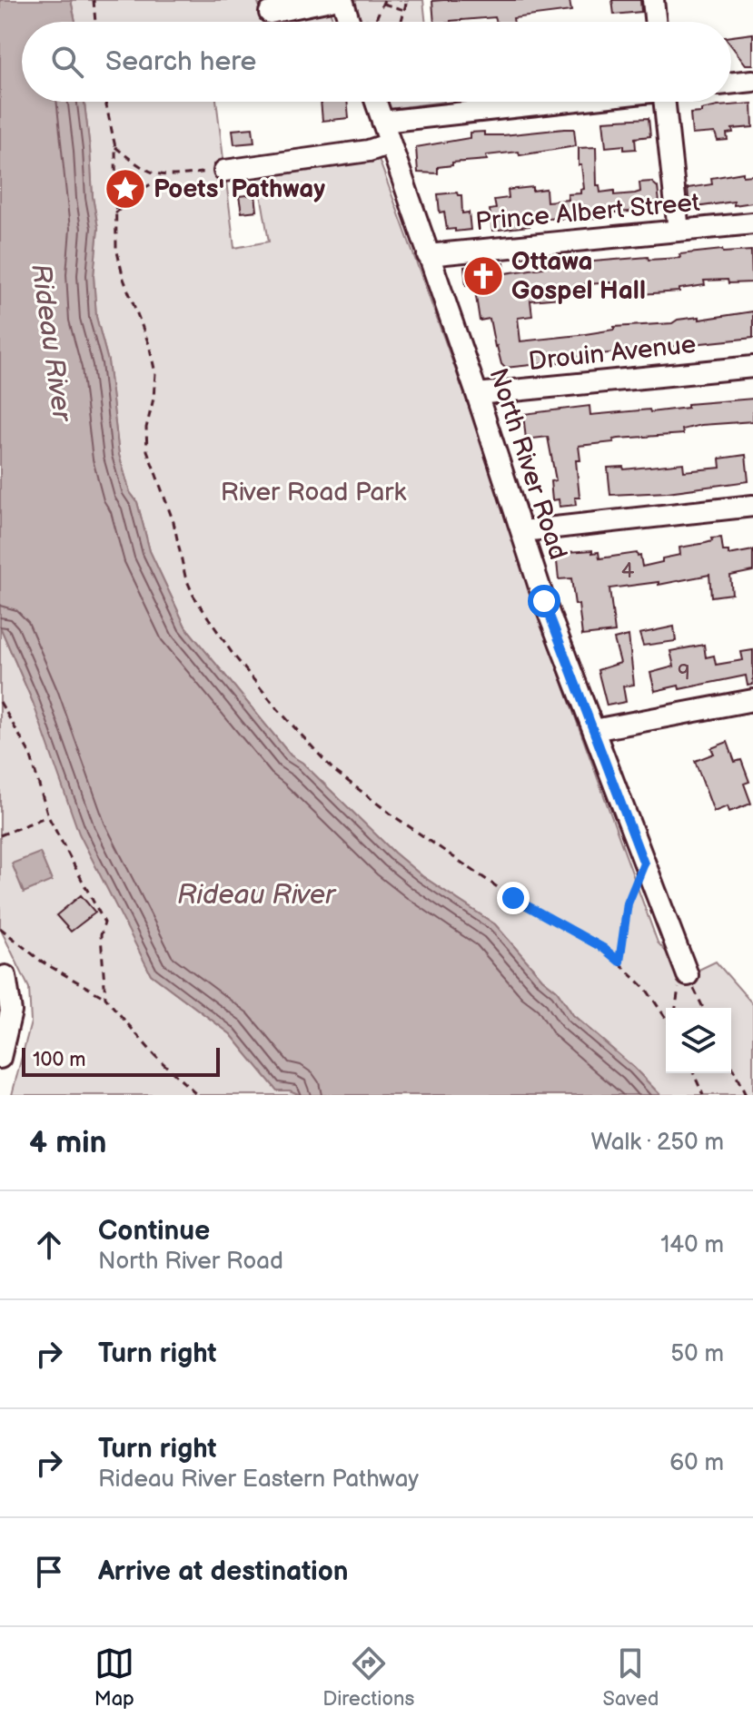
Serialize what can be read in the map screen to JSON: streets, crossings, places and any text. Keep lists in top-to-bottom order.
{
  "streets": {
    "street": ["Prince Albert Street", "Drouin Avenue", "North River Road"]
  },
  "crossings": [
    ["Prince Albert Street", "North River Road"],
    ["Drouin Avenue", "North River Road"]
  ],
  "water": ["Rideau River"],
  "parks": ["River Road Park"],
  "places": {
    "place": ["Poets' Pathway"],
    "church": ["Ottawa Gospel Hall"]
  },
  "house_numbers": ["4", "9"],
  "scale_bar": "100 m",
  "page": {
    "search": "Search here",
    "scale": "100 m",
    "heading": ["4 min", "Walk · 250 m"],
    "list": [
      ["Continue", "North River Road", "140 m"],
      ["Turn right", "50 m"],
      ["Turn right", "Rideau River Eastern Pathway", "60 m"],
      "Arrive at destination"
    ],
    "nav": ["Map", "Directions", "Saved"]
  }
}
